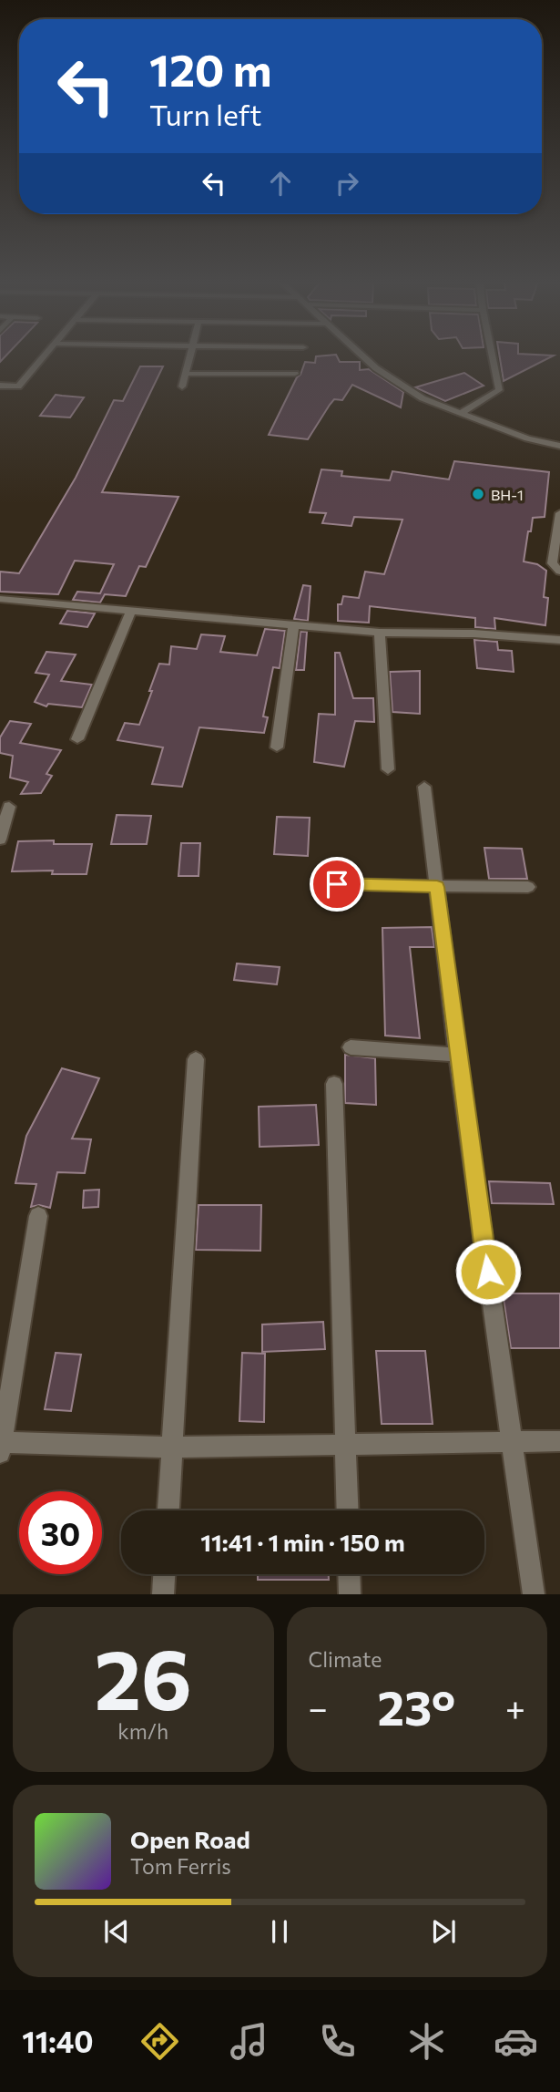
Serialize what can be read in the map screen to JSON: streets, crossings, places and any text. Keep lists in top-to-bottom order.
{
  "places": ["BH-1"],
  "page": {
    "turn": ["120 m", "Turn left"],
    "limit": "30",
    "trip": "11:41 · 1 min · 150 m",
    "tile": [
      ["26", "km/h"],
      "Climate"
    ],
    "heat": ["−", "23°", "+"],
    "song": ["Open Road", "Tom Ferris"],
    "tabs": "11:40"
  }
}
